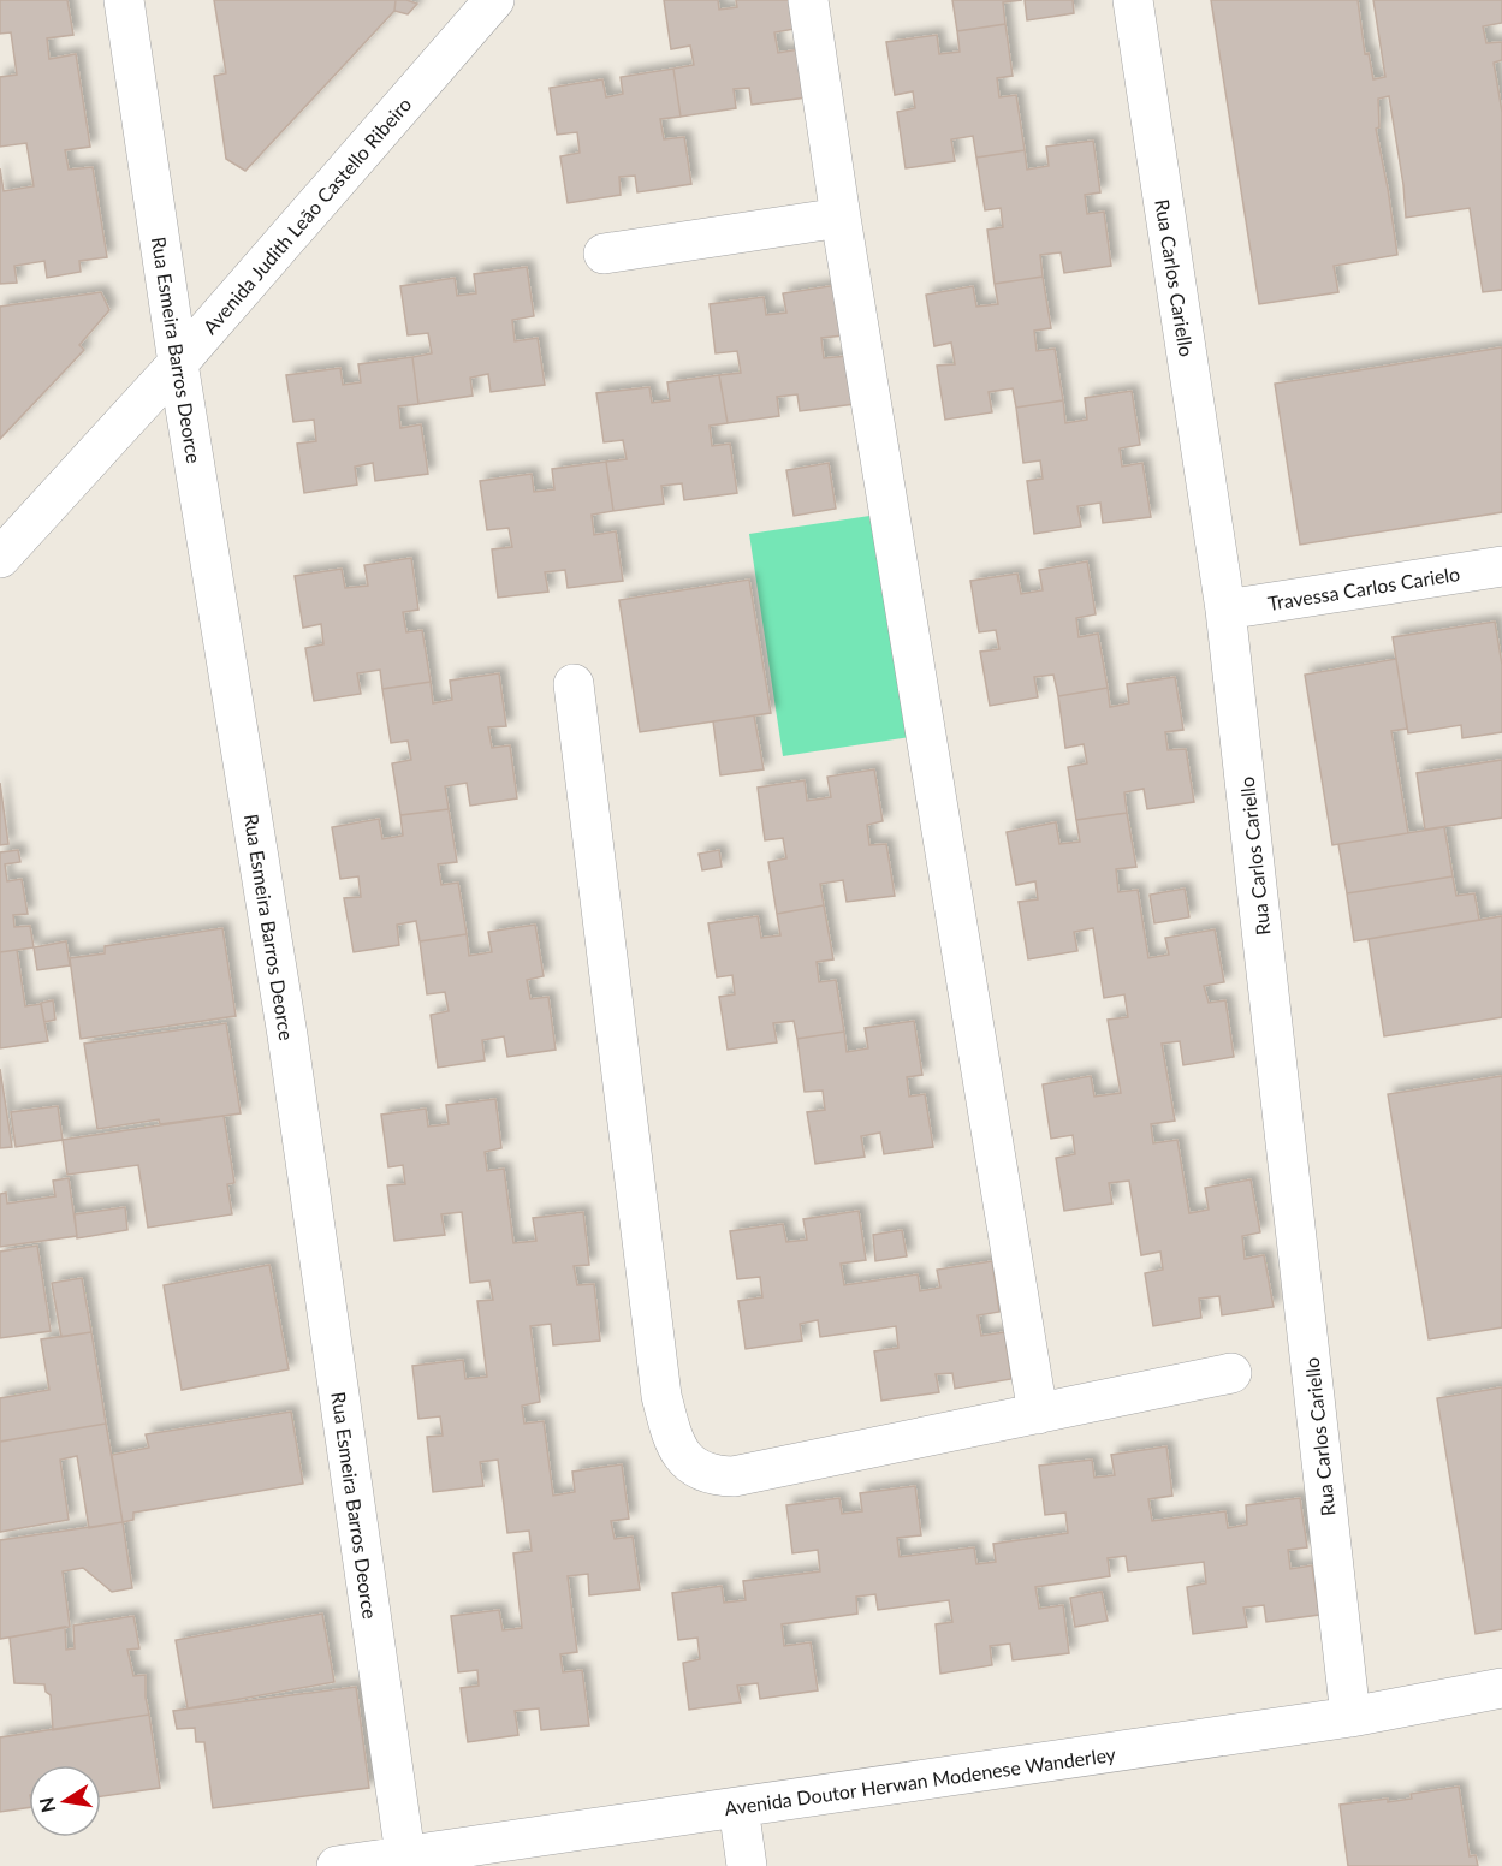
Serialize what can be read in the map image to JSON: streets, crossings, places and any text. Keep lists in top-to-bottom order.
{
  "streets": {
    "street": [
      "Avenida Judith Leão Castello Ribeiro",
      "Rua Carlos Cariello",
      "Rua Esmeira Barros Deorce",
      "Travessa Carlos Carielo",
      "Avenida Doutor Herwan Modenese Wanderley"
    ]
  },
  "crossings": [
    ["Avenida Judith Leão Castello Ribeiro", "Rua Esmeira Barros Deorce"],
    ["Rua Carlos Cariello", "Travessa Carlos Carielo"],
    ["Rua Carlos Cariello", "Avenida Doutor Herwan Modenese Wanderley"],
    ["Rua Esmeira Barros Deorce", "Avenida Doutor Herwan Modenese Wanderley"]
  ],
  "north": "left"
}
